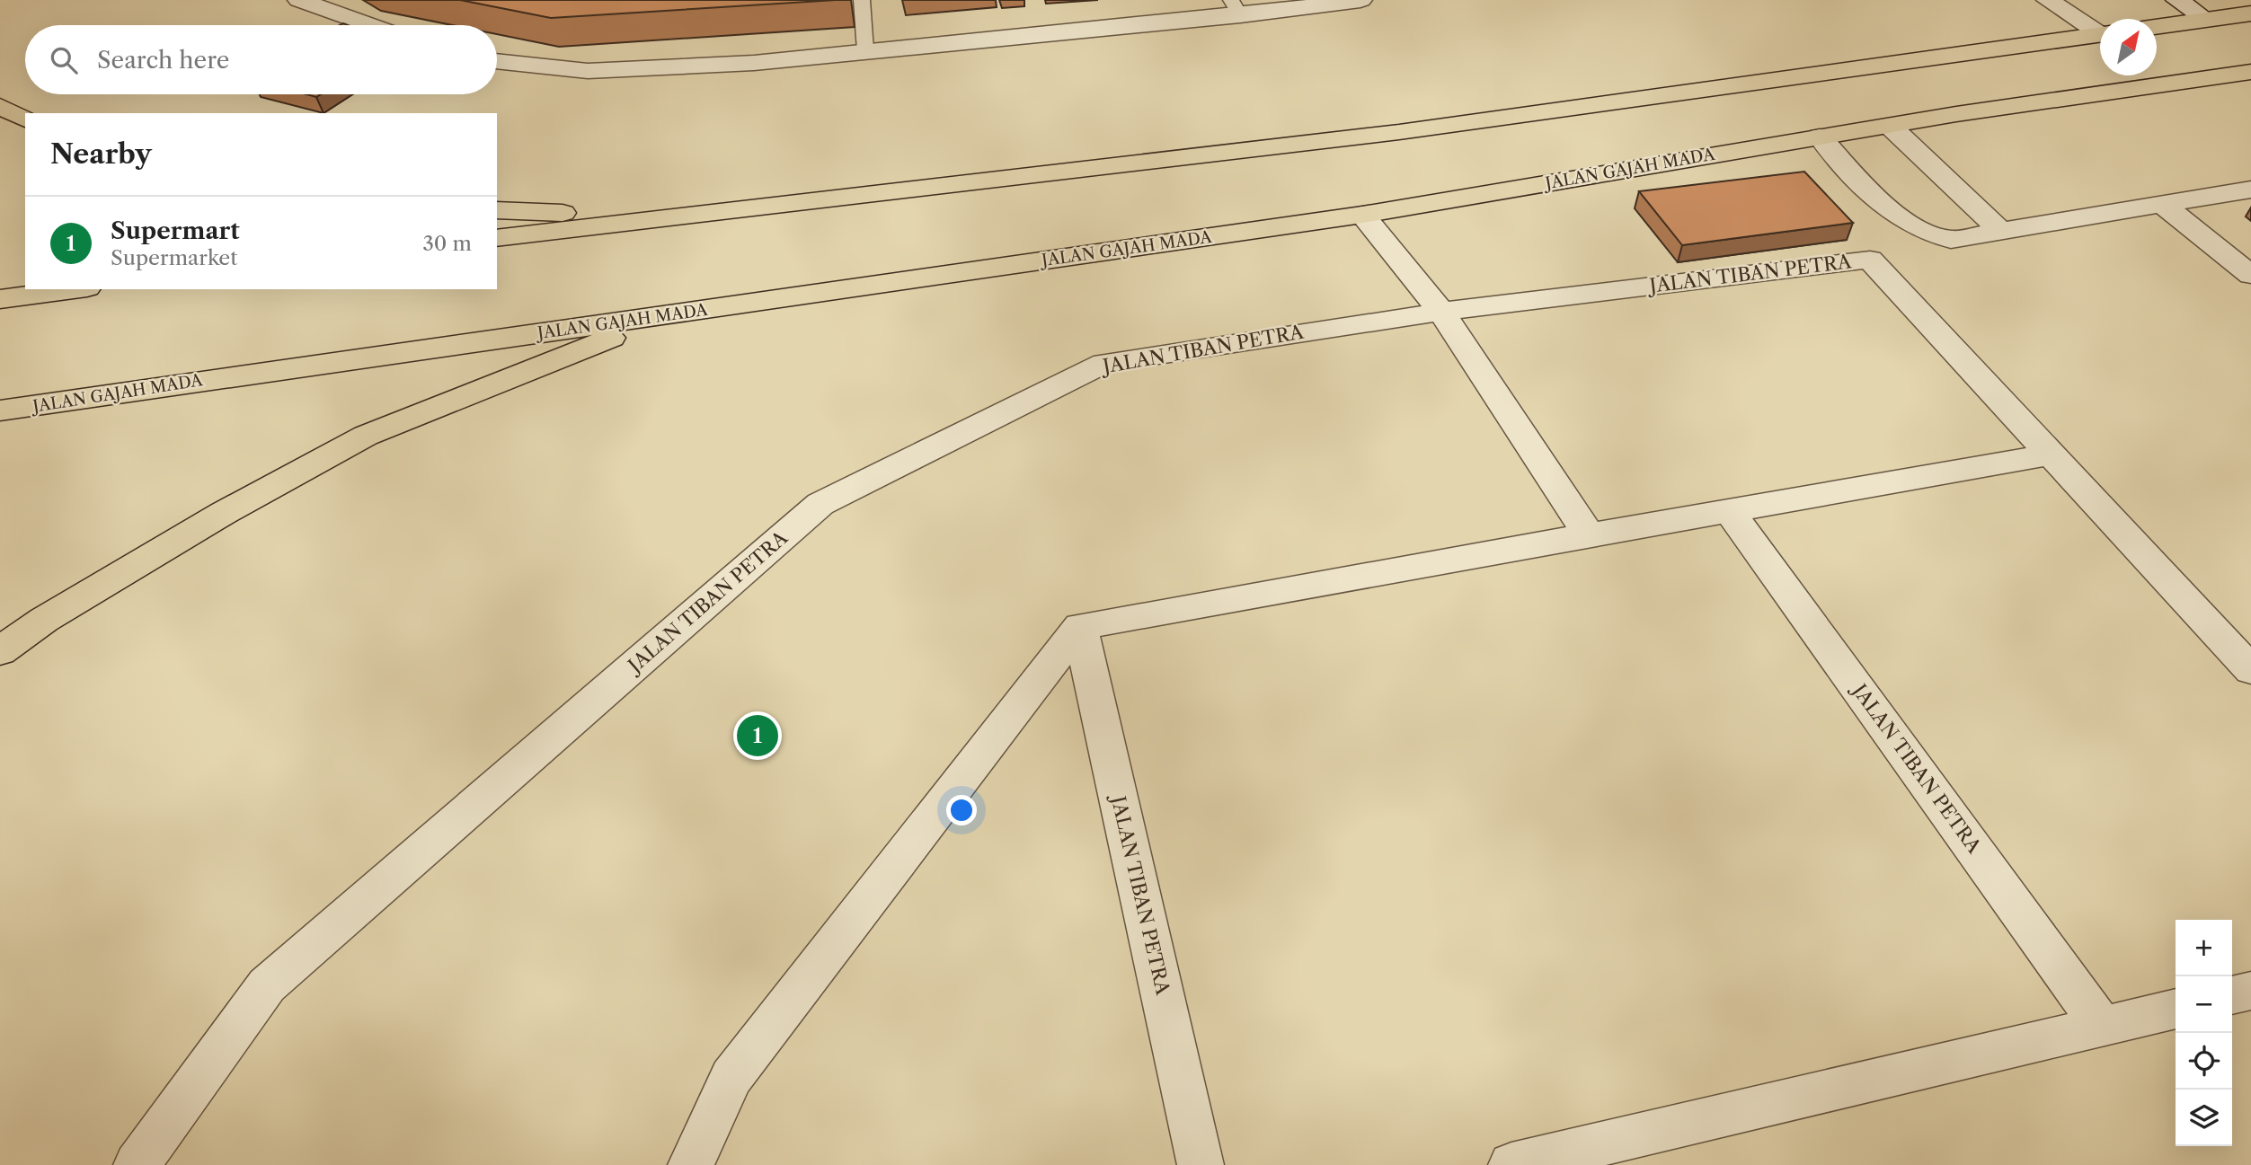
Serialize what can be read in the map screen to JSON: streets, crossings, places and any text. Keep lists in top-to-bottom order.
{
  "streets": {
    "highway": ["JALAN GAJAH MADA"],
    "street": ["JALAN TIBAN PETRA"]
  },
  "north": "top right",
  "page": {
    "search": "Search here",
    "heading": "Nearby",
    "list": [
      {
        "mark": "1",
        "name": "Supermart",
        "note": "Supermarket",
        "value": "30 m"
      }
    ],
    "pins": "1",
    "map_buttons": ["+", "−"]
  }
}
